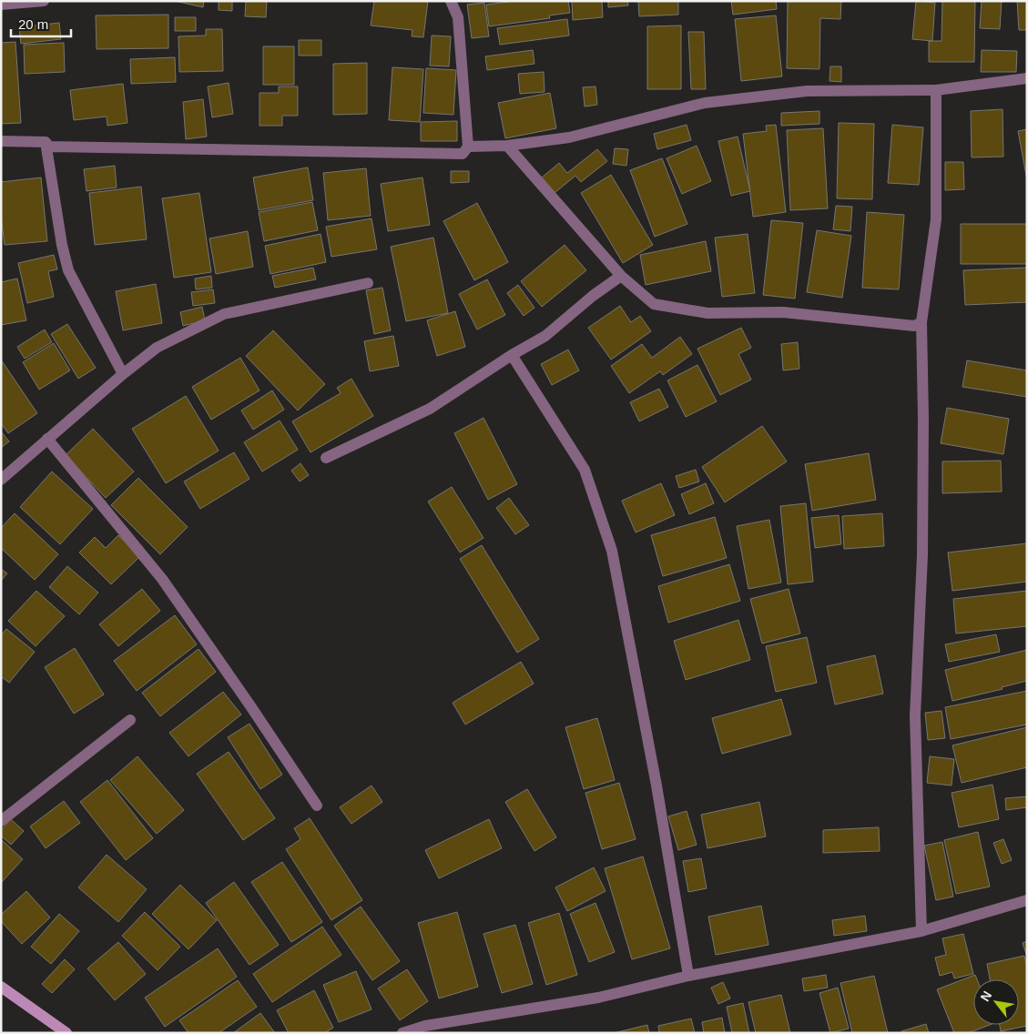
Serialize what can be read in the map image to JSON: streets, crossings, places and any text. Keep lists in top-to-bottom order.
{
  "scale_bar": "20 m",
  "north": "top left"
}
